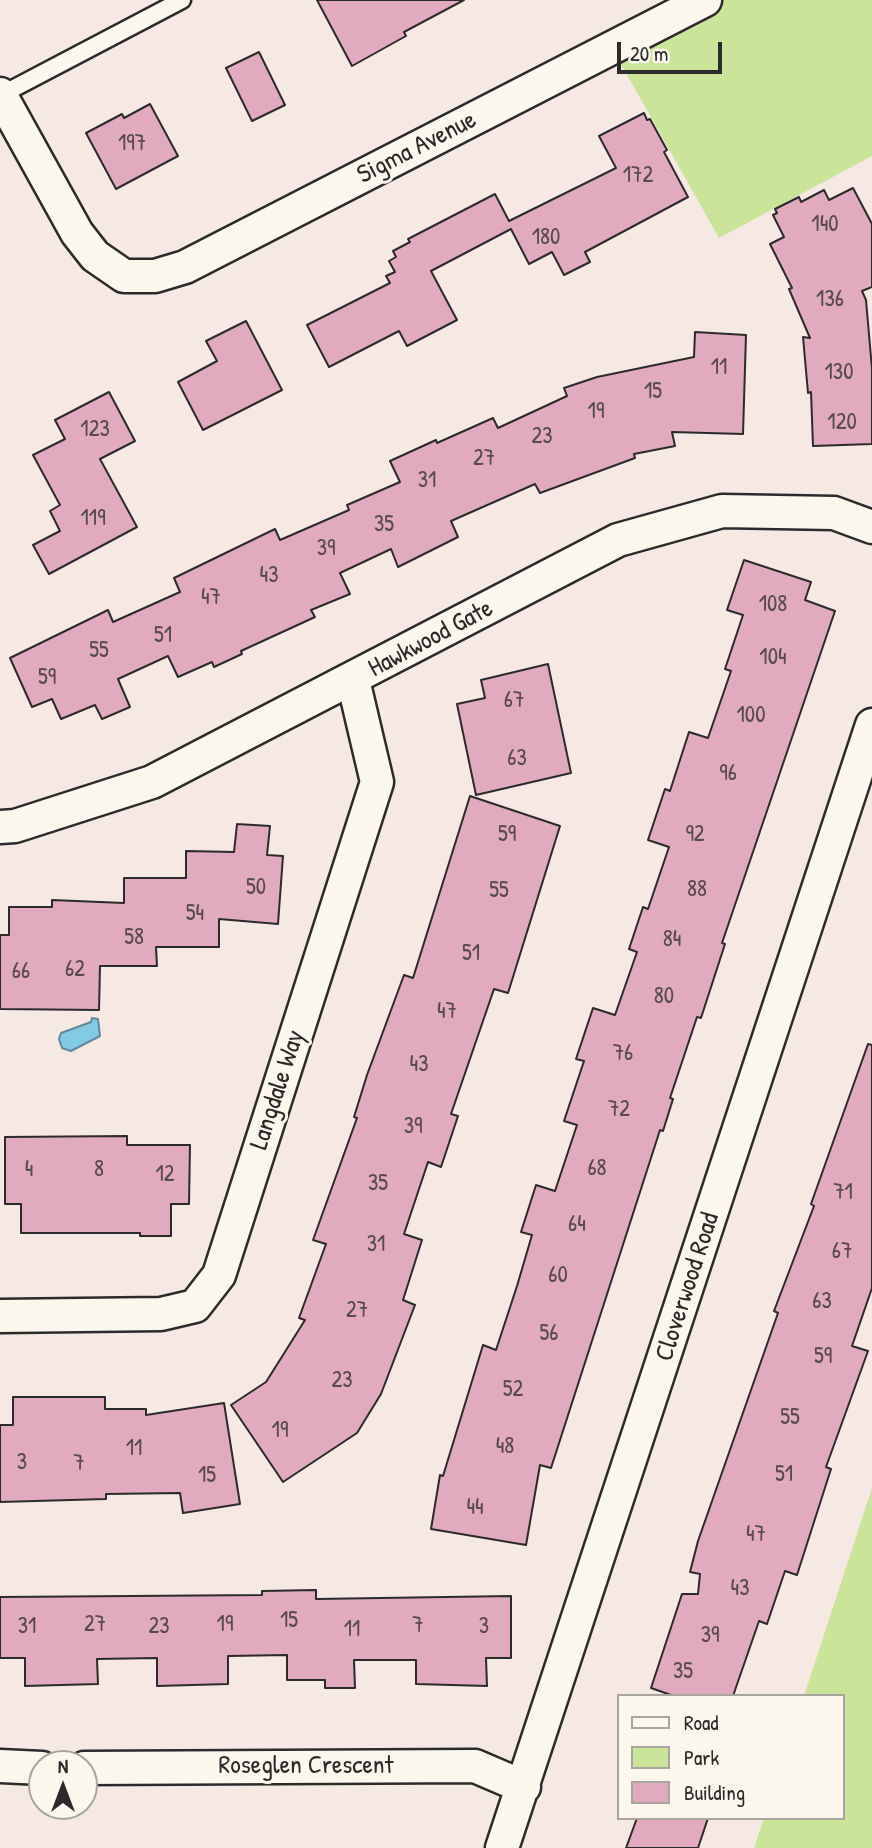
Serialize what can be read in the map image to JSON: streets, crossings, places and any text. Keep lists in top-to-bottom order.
{
  "streets": {
    "street": [
      "Sigma Avenue",
      "Hawkwood Gate",
      "Langdale Way",
      "Cloverwood Road",
      "Roseglen Crescent"
    ]
  },
  "crossings": [
    ["Hawkwood Gate", "Langdale Way"],
    ["Cloverwood Road", "Roseglen Crescent"]
  ],
  "house_numbers": [
    "197",
    "172",
    "140",
    "180",
    "136",
    "11",
    "130",
    "15",
    "19",
    "120",
    "123",
    "23",
    "27",
    "31",
    "119",
    "35",
    "39",
    "43",
    "47",
    "108",
    "51",
    "55",
    "104",
    "59",
    "67",
    "100",
    "63",
    "96",
    "59",
    "92",
    "50",
    "88",
    "55",
    "54",
    "58",
    "84",
    "51",
    "62",
    "66",
    "80",
    "47",
    "76",
    "43",
    "72",
    "39",
    "68",
    "4",
    "8",
    "12",
    "35",
    "71",
    "64",
    "31",
    "67",
    "60",
    "63",
    "27",
    "56",
    "59",
    "23",
    "52",
    "55",
    "19",
    "48",
    "11",
    "3",
    "7",
    "51",
    "15",
    "44",
    "47",
    "43",
    "15",
    "27",
    "19",
    "7",
    "31",
    "23",
    "3",
    "11",
    "39",
    "35"
  ],
  "legend": ["Road", "Park", "Building"],
  "scale_bar": "20 m",
  "north": "top"
}
